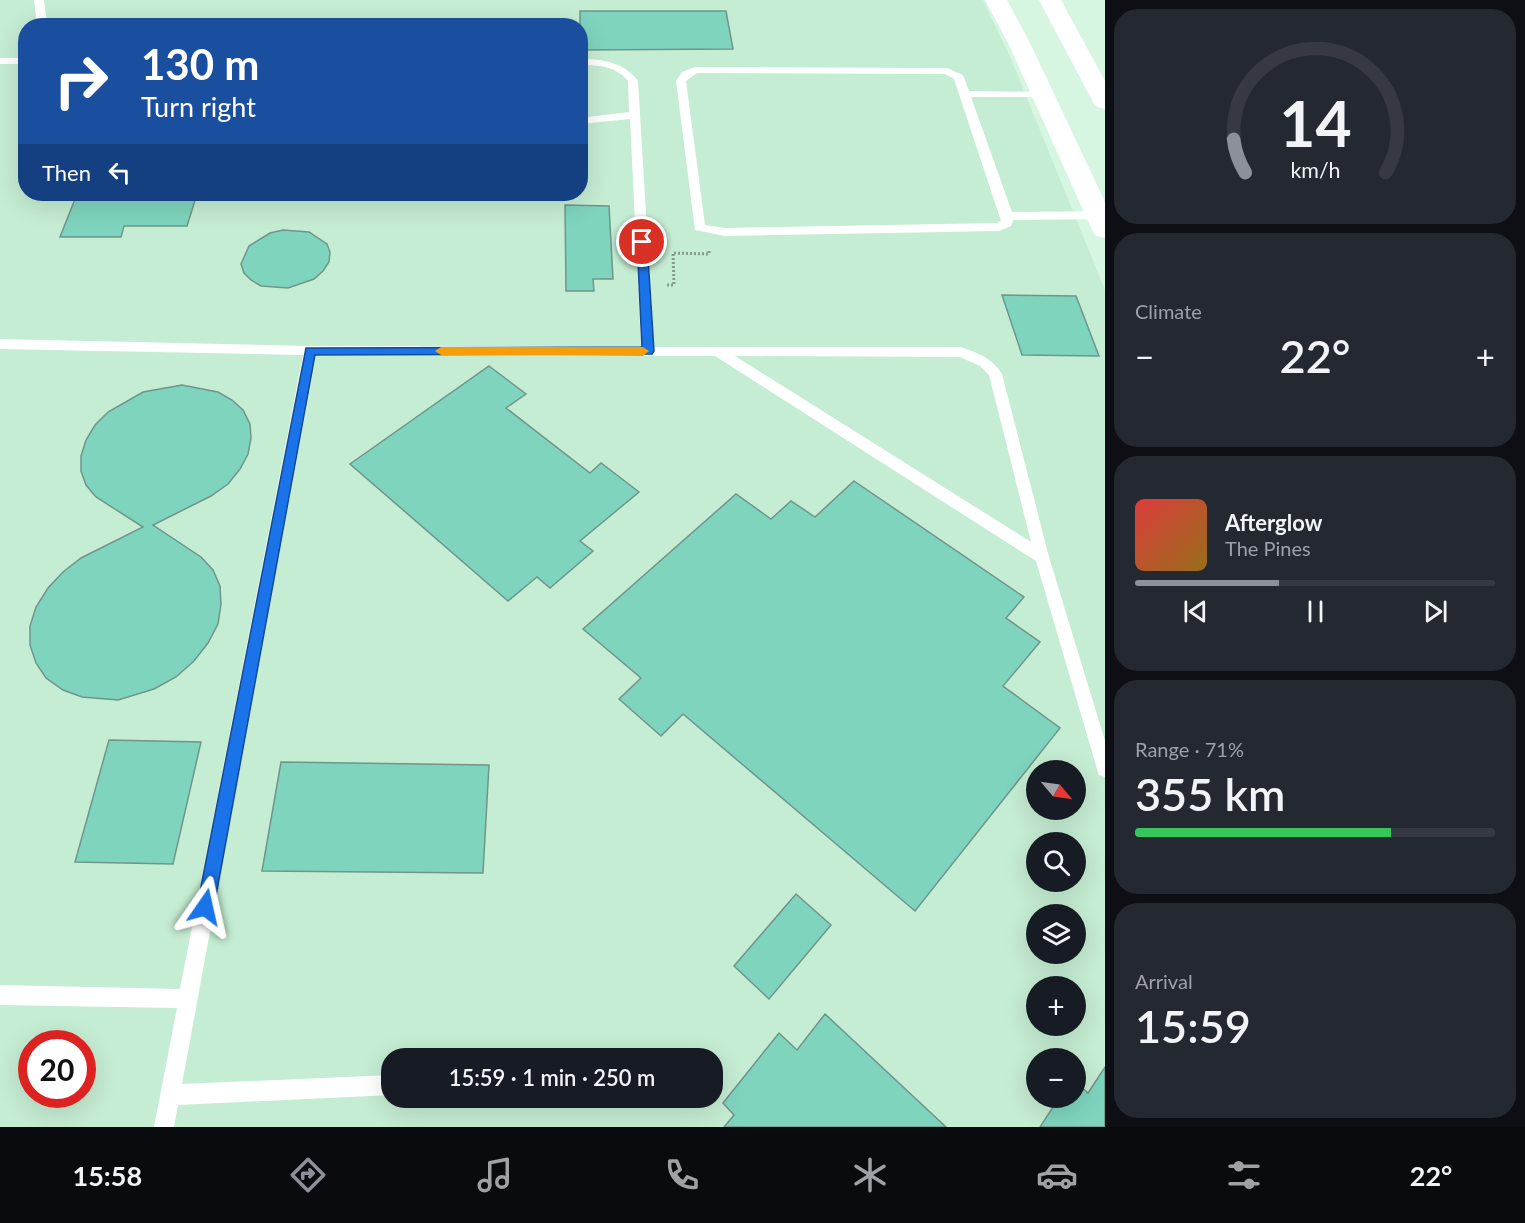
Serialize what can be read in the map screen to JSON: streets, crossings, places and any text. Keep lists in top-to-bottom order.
{
  "north": "bottom right",
  "page": {
    "turn": ["130 m", "Turn right"],
    "then": "Then",
    "tile": [
      "Climate",
      ["Range · 71%", "355 km"],
      ["Arrival", "15:59"]
    ],
    "heat": ["−", "22°", "+"],
    "song": ["Afterglow", "The Pines"],
    "map_buttons": ["+", "−"],
    "limit": "20",
    "trip": "15:59 · 1 min · 250 m",
    "tabs": ["15:58", "22°"],
    "gauge": ["14", "km/h"]
  }
}
